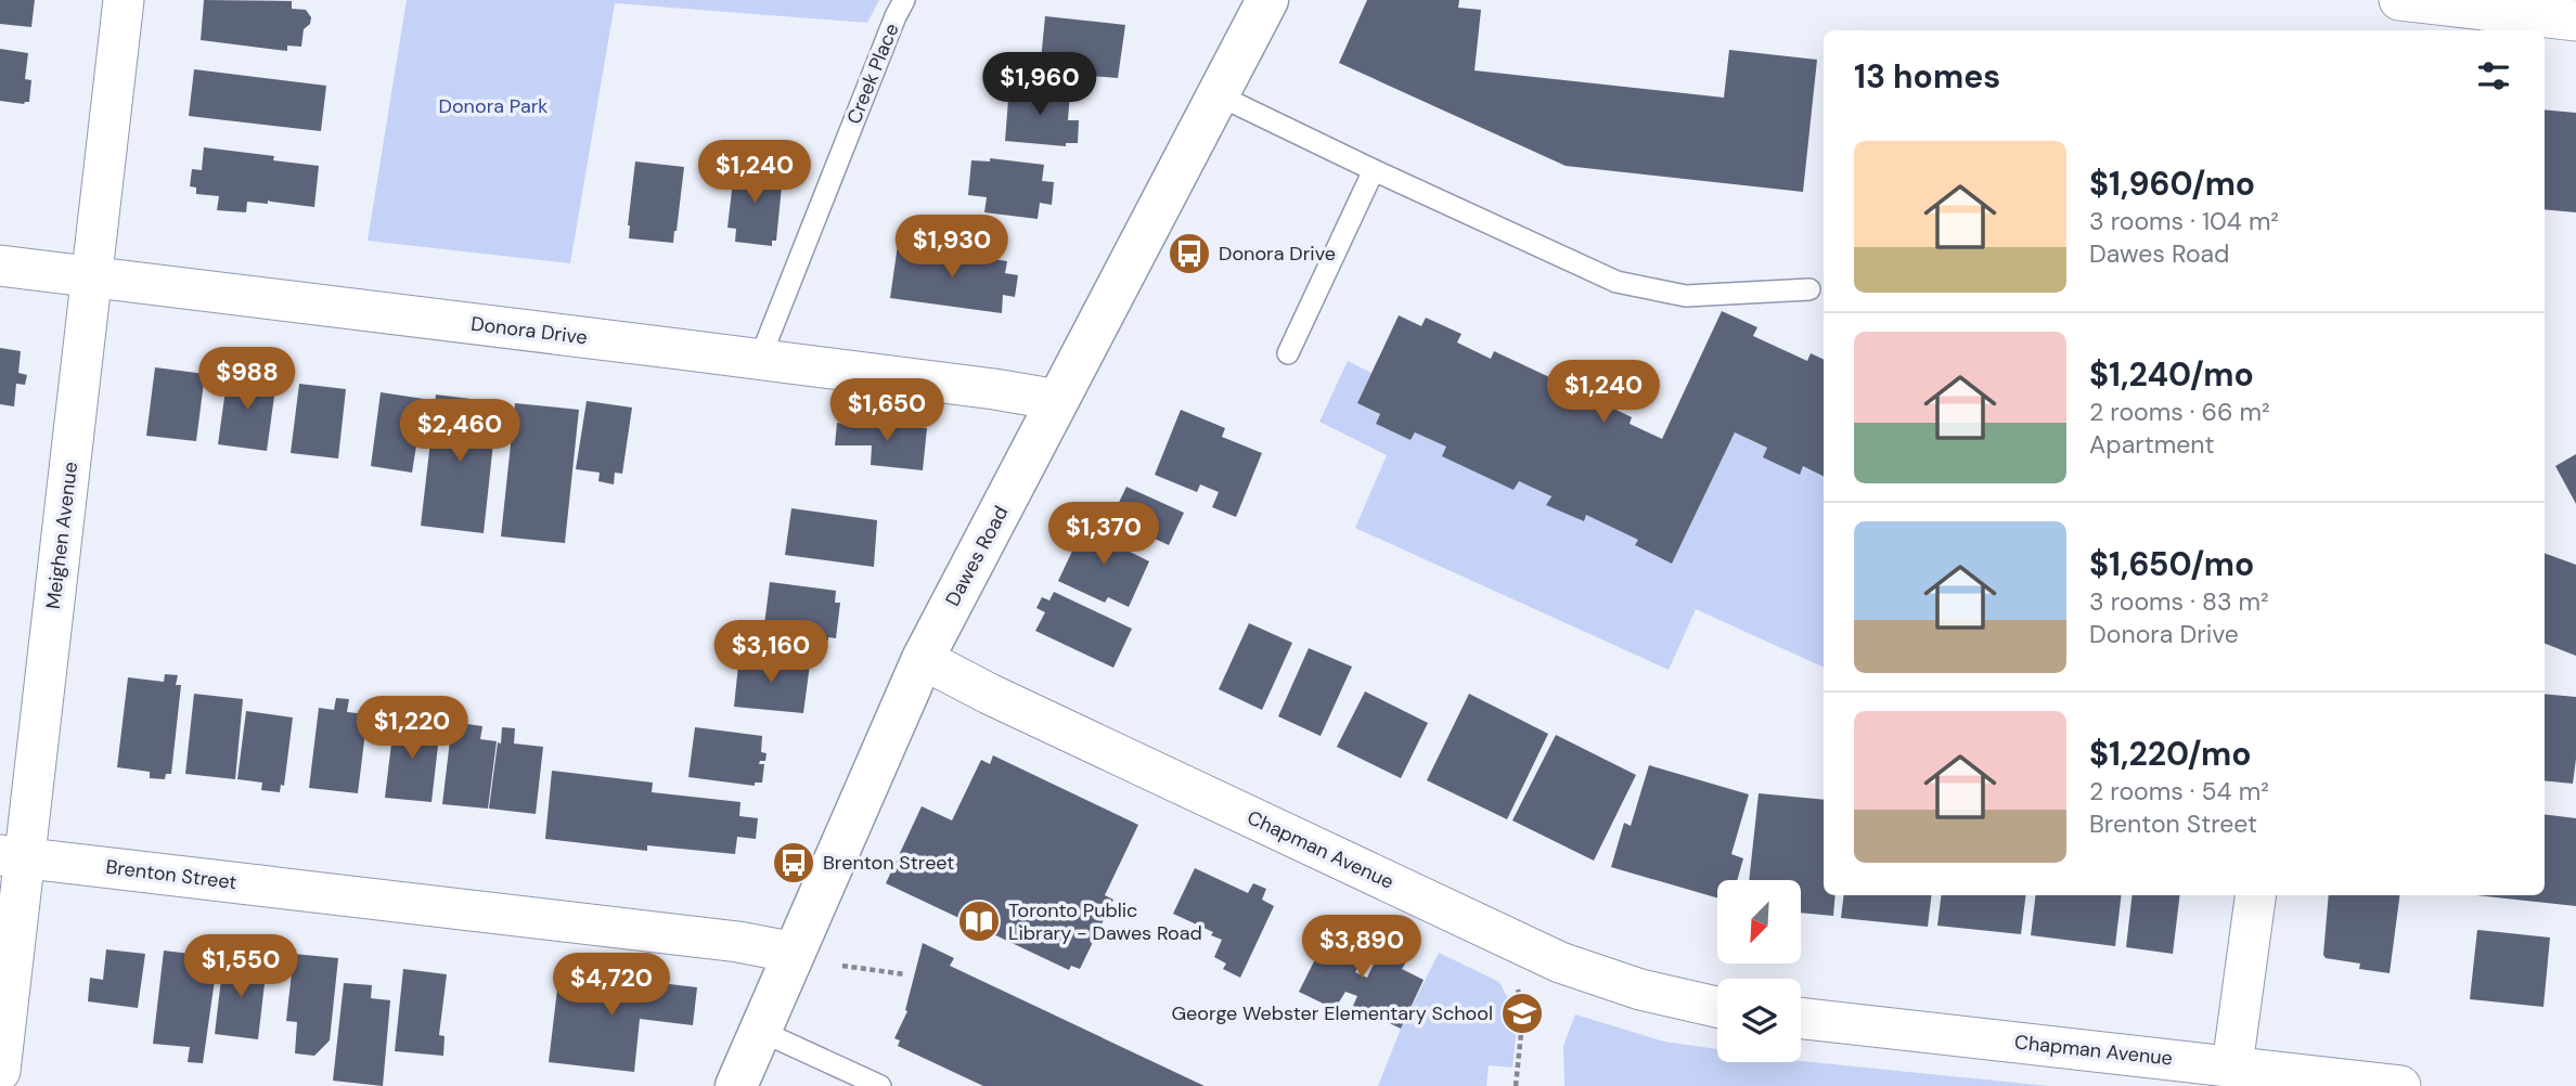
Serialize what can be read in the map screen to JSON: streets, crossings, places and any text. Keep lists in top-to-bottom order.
{
  "streets": {
    "street": [
      "Donora Drive",
      "Meighen Avenue",
      "Dawes Road",
      "Chapman Avenue",
      "Brenton Street"
    ],
    "lane": ["Creek Place"]
  },
  "crossings": [
    ["Creek Place", "Donora Drive"],
    ["Donora Drive", "Meighen Avenue"],
    ["Donora Drive", "Dawes Road"],
    ["Meighen Avenue", "Brenton Street"],
    ["Dawes Road", "Chapman Avenue"],
    ["Dawes Road", "Brenton Street"]
  ],
  "parks": ["Donora Park"],
  "places": {
    "bus stop": ["Donora Drive", "Brenton Street"],
    "library": ["Toronto Public Library - Dawes Road"],
    "school or university": ["George Webster Elementary School"]
  },
  "north": "bottom left",
  "page": {
    "heading": "13 homes",
    "price": [
      "$1,960",
      "$1,240",
      "$1,930",
      "$988",
      "$1,240",
      "$1,650",
      "$2,460",
      "$1,370",
      "$3,160",
      "$1,220",
      "$3,890",
      "$1,550",
      "$4,720"
    ],
    "list": [
      {
        "name": "$1,960/mo",
        "note": "3 rooms · 104 m² · Dawes Road"
      },
      {
        "name": "$1,240/mo",
        "note": "2 rooms · 66 m² · Apartment"
      },
      {
        "name": "$1,650/mo",
        "note": "3 rooms · 83 m² · Donora Drive"
      },
      {
        "name": "$1,220/mo",
        "note": "2 rooms · 54 m² · Brenton Street"
      }
    ]
  }
}
